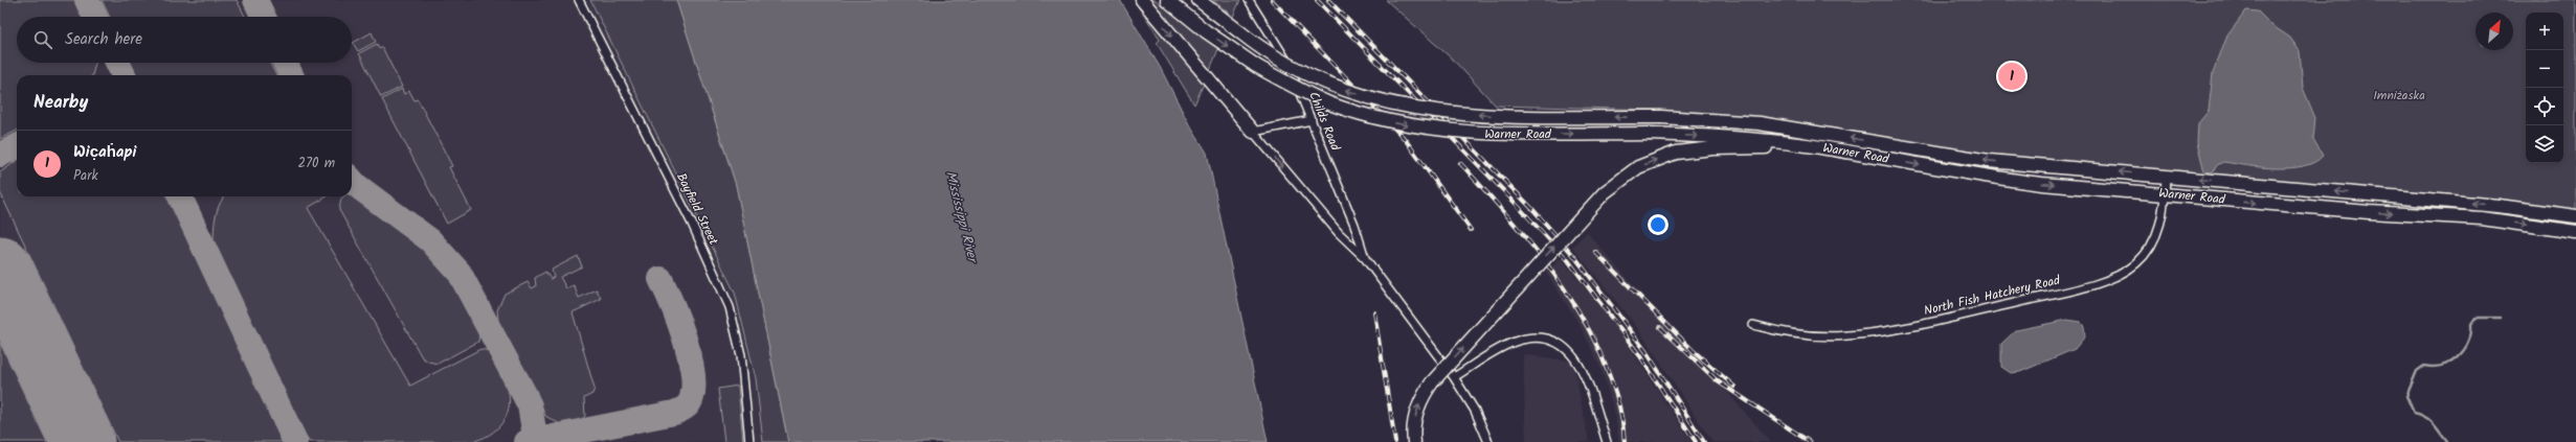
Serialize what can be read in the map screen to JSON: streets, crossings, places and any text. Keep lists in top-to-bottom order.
{
  "streets": {
    "highway": ["Warner Road"],
    "street": ["Childs Road", "Bayfield Street", "North Fish Hatchery Road"]
  },
  "crossings": [
    ["Warner Road", "North Fish Hatchery Road"]
  ],
  "water": ["Mississippi River"],
  "parks": ["Imniżaska"],
  "north": "top right",
  "page": {
    "map_buttons": ["+", "−"],
    "search": "Search here",
    "pins": "1",
    "heading": "Nearby",
    "list": [
      {
        "mark": "1",
        "name": "Wic̣aḣapi",
        "note": "Park",
        "value": "270 m"
      }
    ]
  }
}
